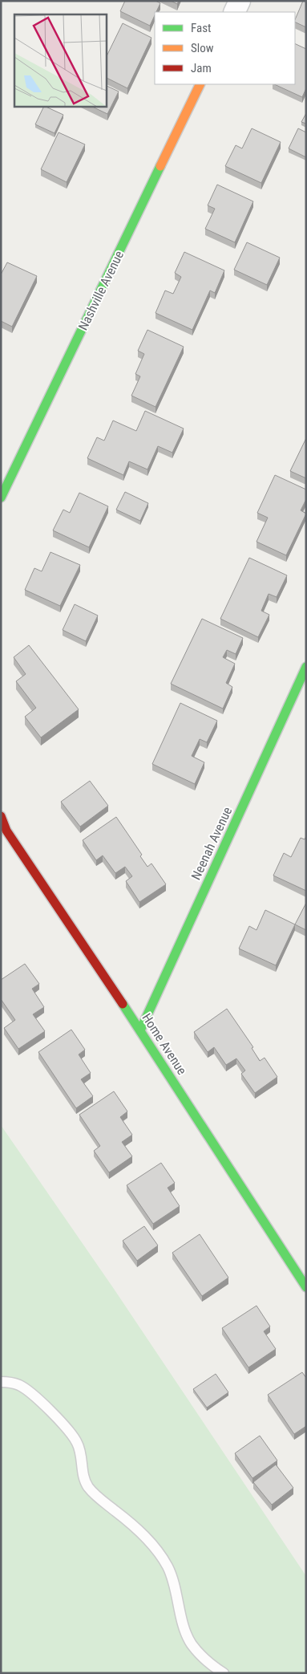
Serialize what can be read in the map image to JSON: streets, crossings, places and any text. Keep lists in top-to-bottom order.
{
  "streets": {
    "street": ["Nashville Avenue", "Neenah Avenue", "Home Avenue"]
  },
  "crossings": [
    ["Neenah Avenue", "Home Avenue"]
  ],
  "legend": ["Fast", "Slow", "Jam"]
}
